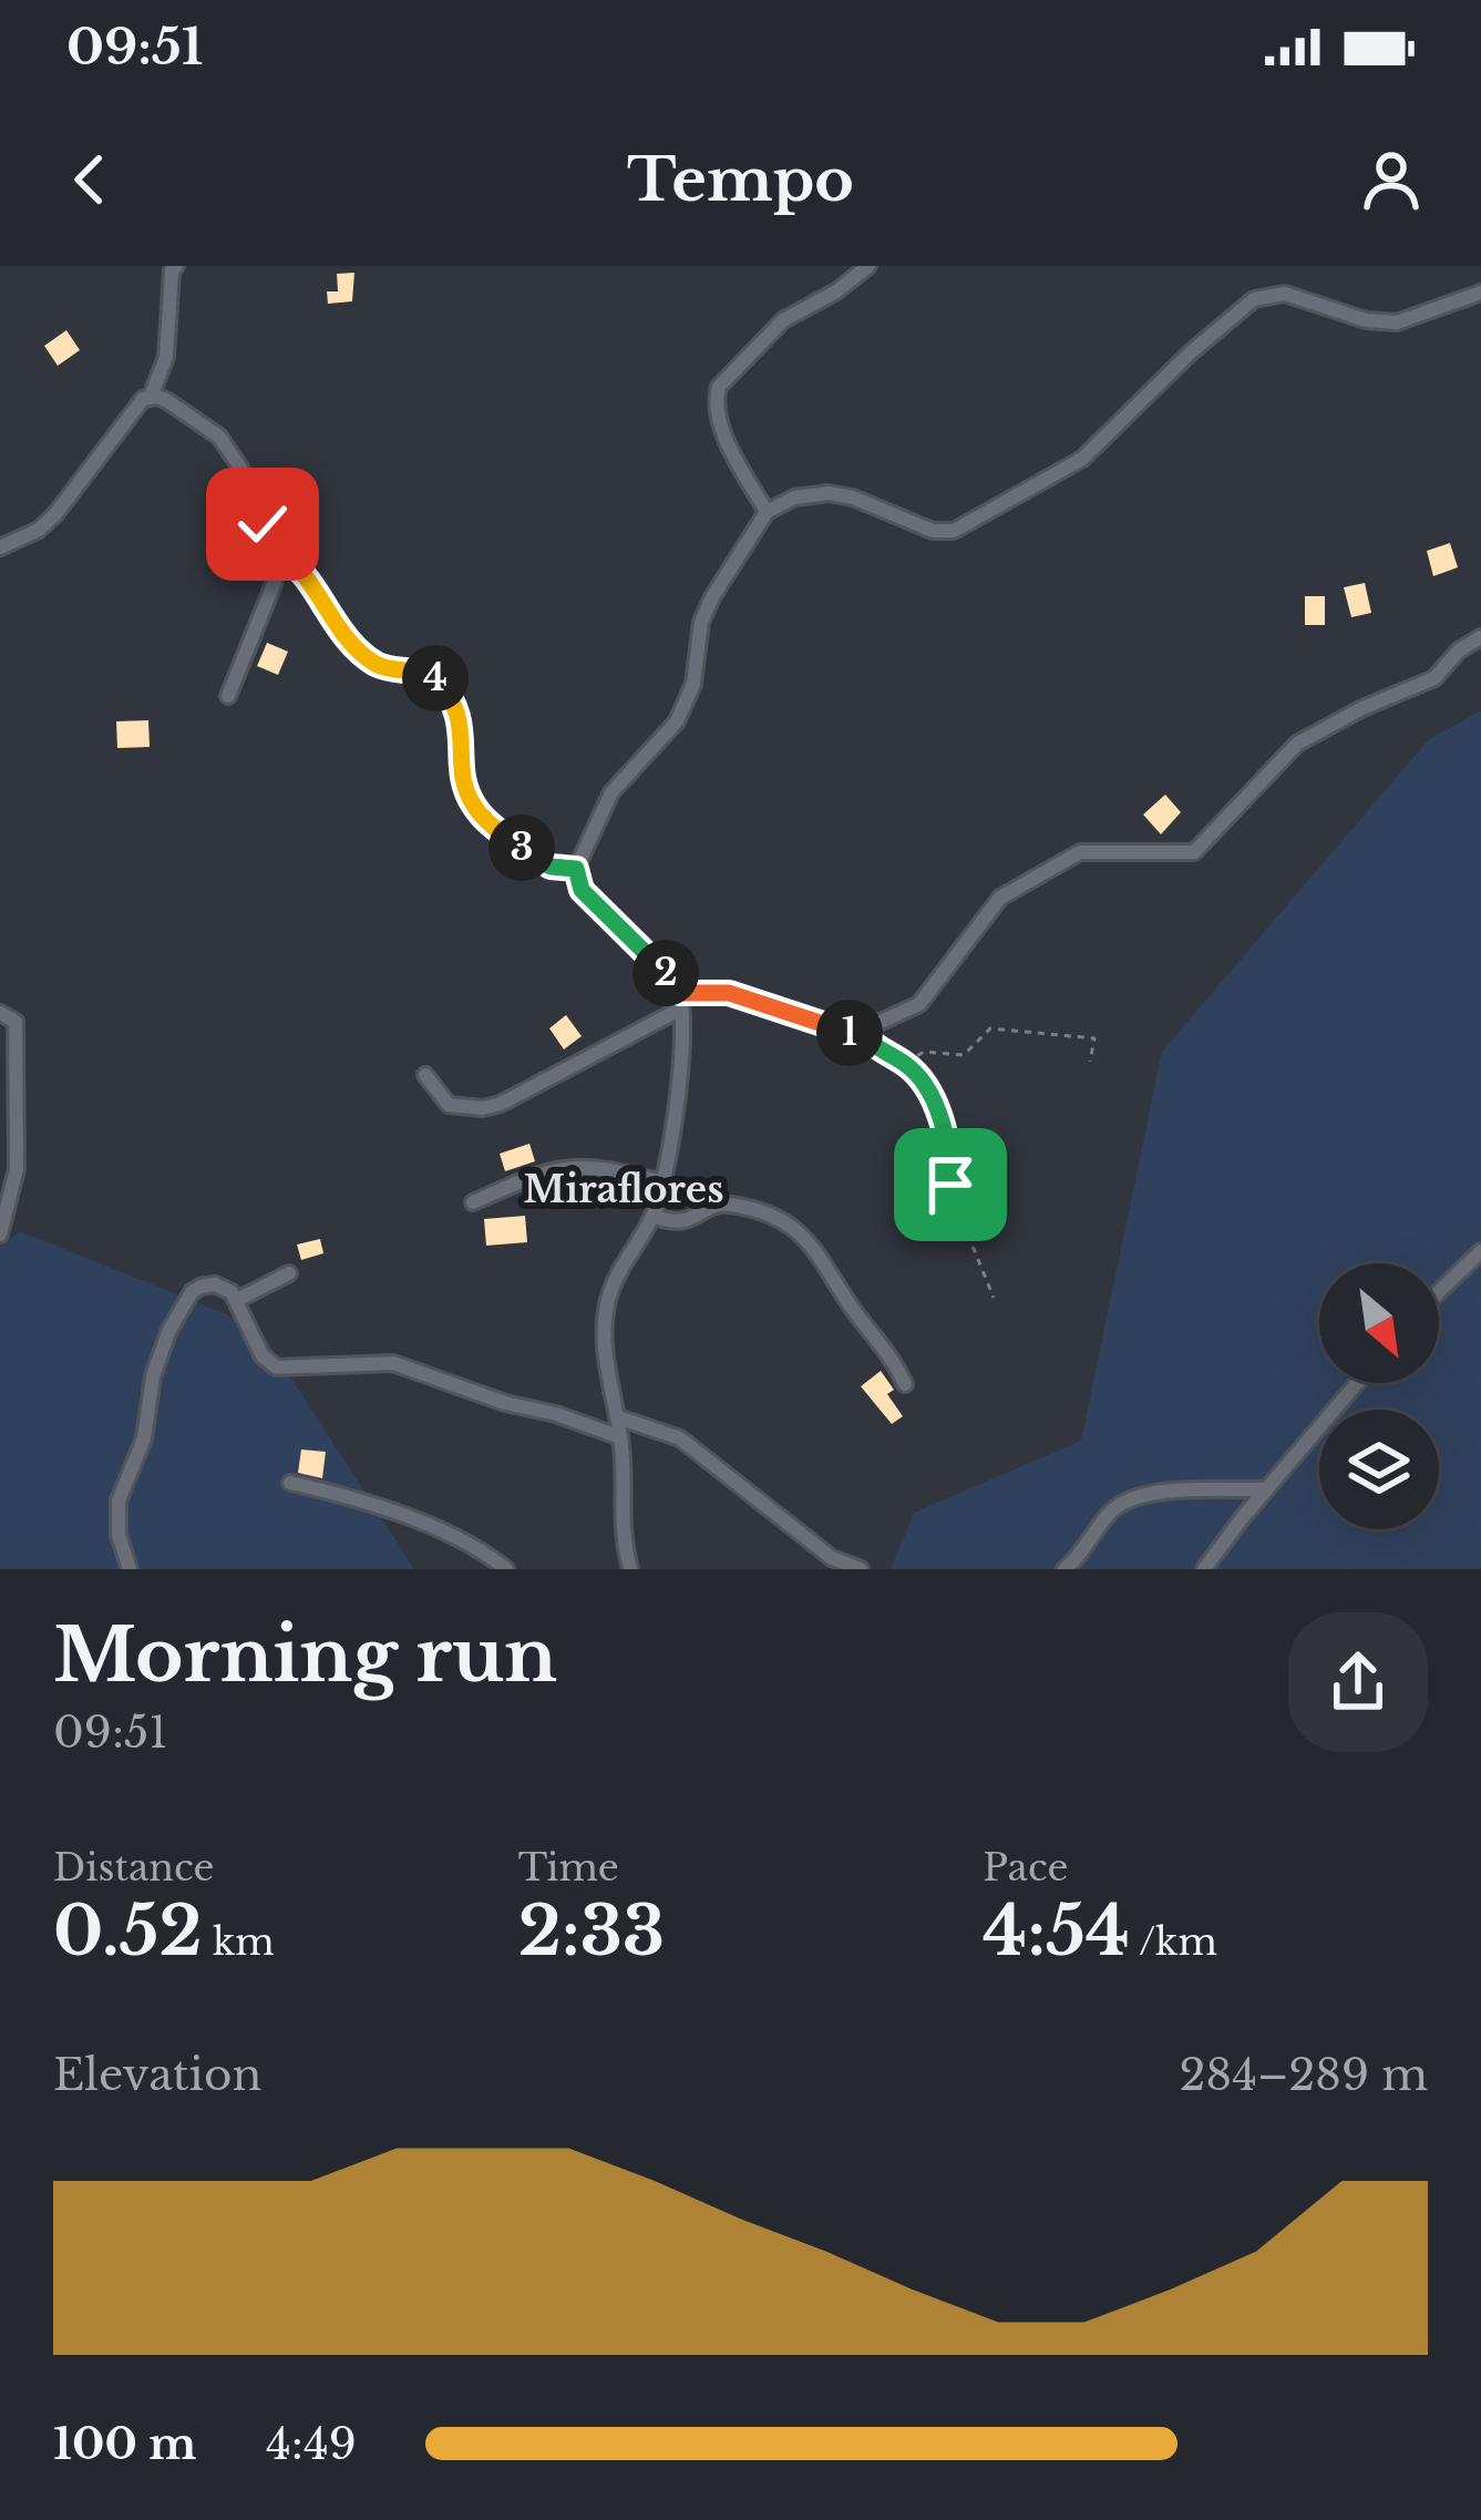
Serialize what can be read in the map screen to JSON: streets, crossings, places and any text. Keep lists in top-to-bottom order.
{
  "districts": ["Miraflores"],
  "north": "bottom right",
  "page": {
    "status": "09:51",
    "header": "Tempo",
    "pins": [
      "4",
      "3",
      "2",
      "1"
    ],
    "heading": ["Morning run", "09:51"],
    "stats": [
      ["Distance", "0.52 km"],
      ["Time", "2:33"],
      ["Pace", "4:54 /km"]
    ],
    "chart": ["Elevation", "284–289 m"],
    "list": [
      {
        "name": "100 m",
        "note": "4:49"
      }
    ]
  }
}
